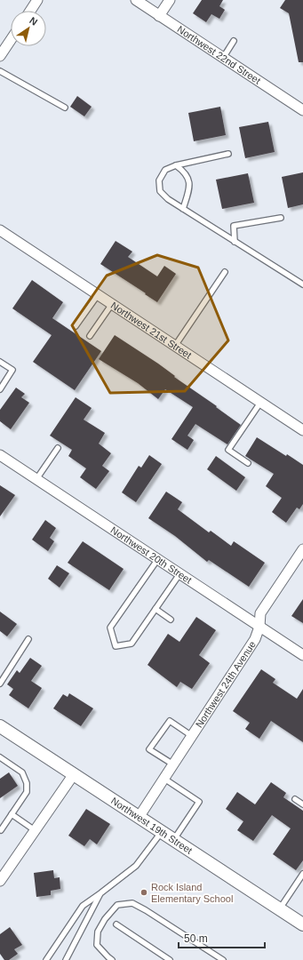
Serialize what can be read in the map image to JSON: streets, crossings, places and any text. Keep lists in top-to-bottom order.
{
  "streets": {
    "street": [
      "Northwest 22nd Street",
      "Northwest 21st Street",
      "Northwest 20th Street",
      "Northwest 24th Avenue",
      "Northwest 19th Street"
    ]
  },
  "crossings": [
    ["Northwest 20th Street", "Northwest 24th Avenue"],
    ["Northwest 24th Avenue", "Northwest 19th Street"]
  ],
  "places": ["Rock Island Elementary School"],
  "scale_bar": "50 m",
  "north": "top right"
}
